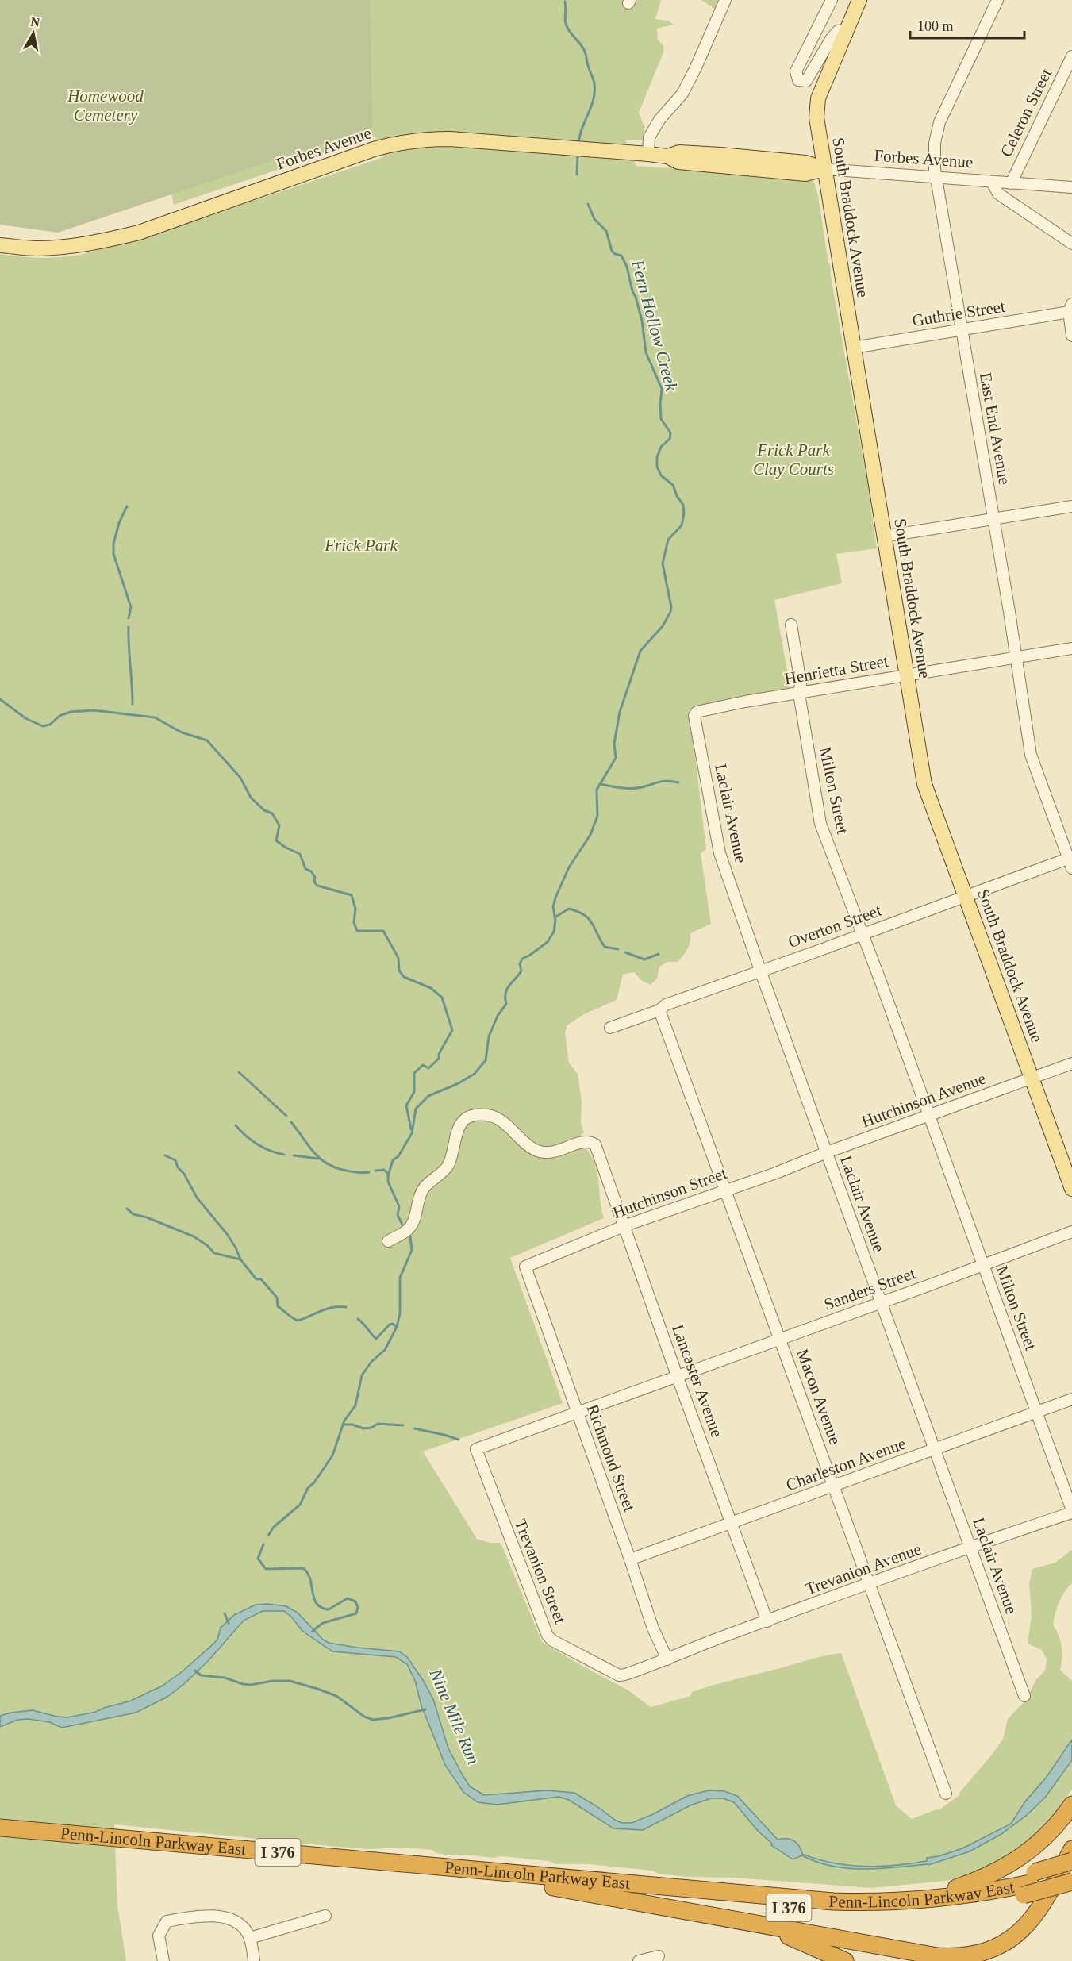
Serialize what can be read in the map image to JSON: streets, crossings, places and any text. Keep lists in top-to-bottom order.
{
  "streets": {
    "highway": ["Penn-Lincoln Parkway East", "I 376"],
    "main road": ["Forbes Avenue", "South Braddock Avenue"],
    "street": [
      "Celeron Street",
      "Guthrie Street",
      "East End Avenue",
      "Henrietta Street",
      "Milton Street",
      "Laclair Avenue",
      "Overton Street",
      "Hutchinson Avenue",
      "Hutchinson Street",
      "Sanders Street",
      "Lancaster Avenue",
      "Macon Avenue",
      "Richmond Street",
      "Charleston Avenue",
      "Trevanion Avenue",
      "Trevanion Street"
    ]
  },
  "crossings": [
    ["Celeron Street", "Forbes Avenue"],
    ["Forbes Avenue", "South Braddock Avenue"],
    ["Forbes Avenue", "East End Avenue"],
    ["South Braddock Avenue", "Guthrie Street"],
    ["South Braddock Avenue", "Henrietta Street"],
    ["South Braddock Avenue", "Overton Street"],
    ["South Braddock Avenue", "Hutchinson Avenue"],
    ["Guthrie Street", "East End Avenue"],
    ["East End Avenue", "Henrietta Street"],
    ["East End Avenue", "Overton Street"],
    ["Henrietta Street", "Milton Street"],
    ["Henrietta Street", "Laclair Avenue"],
    ["Milton Street", "Overton Street"],
    ["Milton Street", "Hutchinson Avenue"],
    ["Milton Street", "Sanders Street"],
    ["Milton Street", "Charleston Avenue"],
    ["Milton Street", "Trevanion Avenue"],
    ["Laclair Avenue", "Overton Street"],
    ["Laclair Avenue", "Hutchinson Avenue"],
    ["Laclair Avenue", "Hutchinson Street"],
    ["Laclair Avenue", "Sanders Street"],
    ["Laclair Avenue", "Charleston Avenue"],
    ["Laclair Avenue", "Trevanion Avenue"],
    ["Overton Street", "Macon Avenue"],
    ["Hutchinson Avenue", "Hutchinson Street"],
    ["Hutchinson Street", "Lancaster Avenue"],
    ["Hutchinson Street", "Macon Avenue"],
    ["Hutchinson Street", "Richmond Street"],
    ["Sanders Street", "Lancaster Avenue"],
    ["Sanders Street", "Macon Avenue"],
    ["Sanders Street", "Richmond Street"],
    ["Sanders Street", "Trevanion Street"],
    ["Lancaster Avenue", "Charleston Avenue"],
    ["Lancaster Avenue", "Trevanion Avenue"],
    ["Macon Avenue", "Charleston Avenue"],
    ["Macon Avenue", "Trevanion Avenue"],
    ["Richmond Street", "Charleston Avenue"],
    ["Richmond Street", "Trevanion Avenue"],
    ["Richmond Street", "Trevanion Street"],
    ["Trevanion Avenue", "Trevanion Street"]
  ],
  "water": ["Fern Hollow Creek", "Nine Mile Run"],
  "parks": ["Homewood Cemetery", "Frick Park Clay Courts", "Frick Park"],
  "scale_bar": "100 m",
  "north": "top"
}
